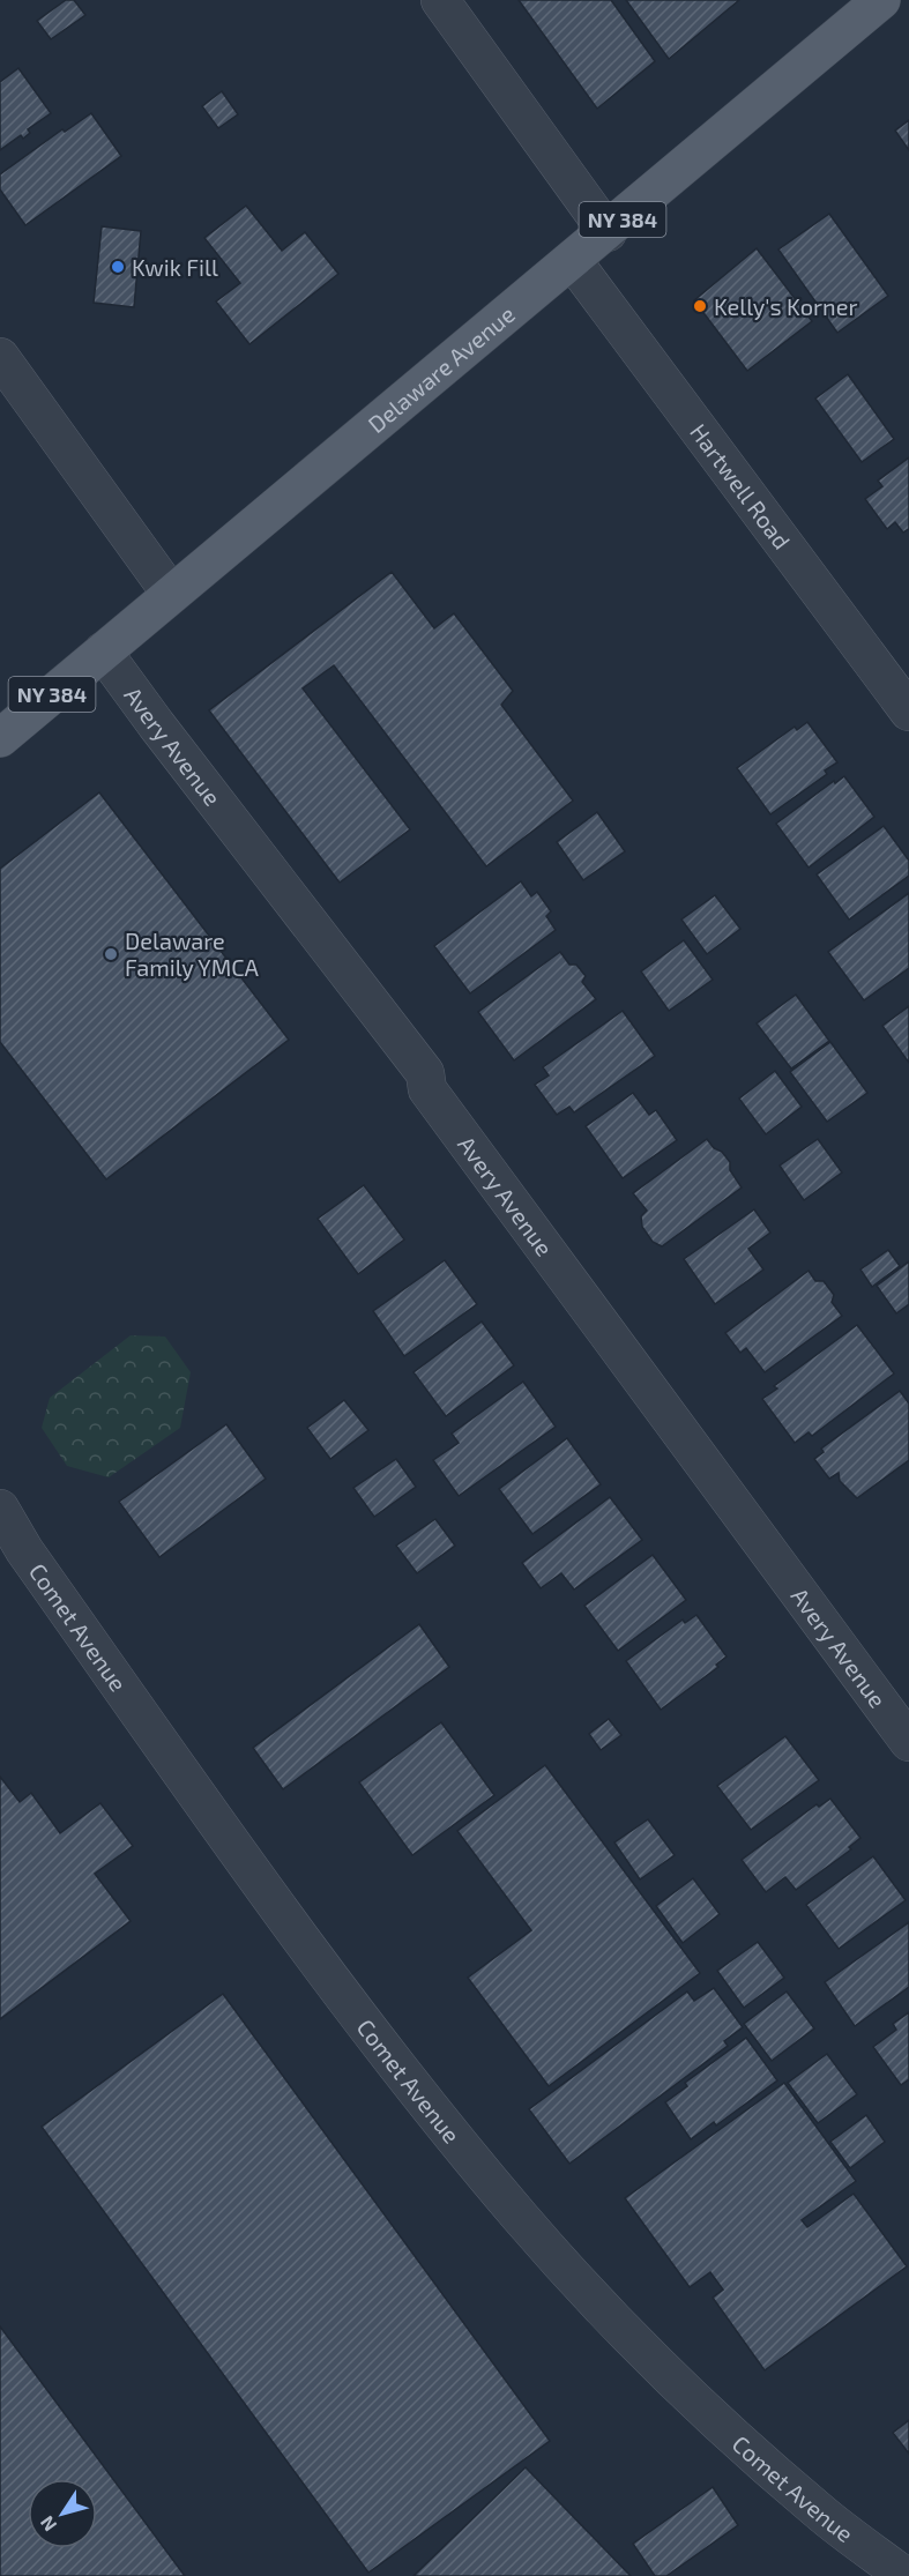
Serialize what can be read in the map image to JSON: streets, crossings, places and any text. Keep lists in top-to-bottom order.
{
  "streets": {
    "main road": ["NY 384", "Delaware Avenue"],
    "street": ["Hartwell Road", "Avery Avenue", "Comet Avenue"]
  },
  "crossings": [
    ["Delaware Avenue", "Hartwell Road"],
    ["Delaware Avenue", "Avery Avenue"]
  ],
  "places": ["Kwik Fill", "Kelly's Korner", "Delaware Family YMCA"],
  "north": "bottom left"
}
